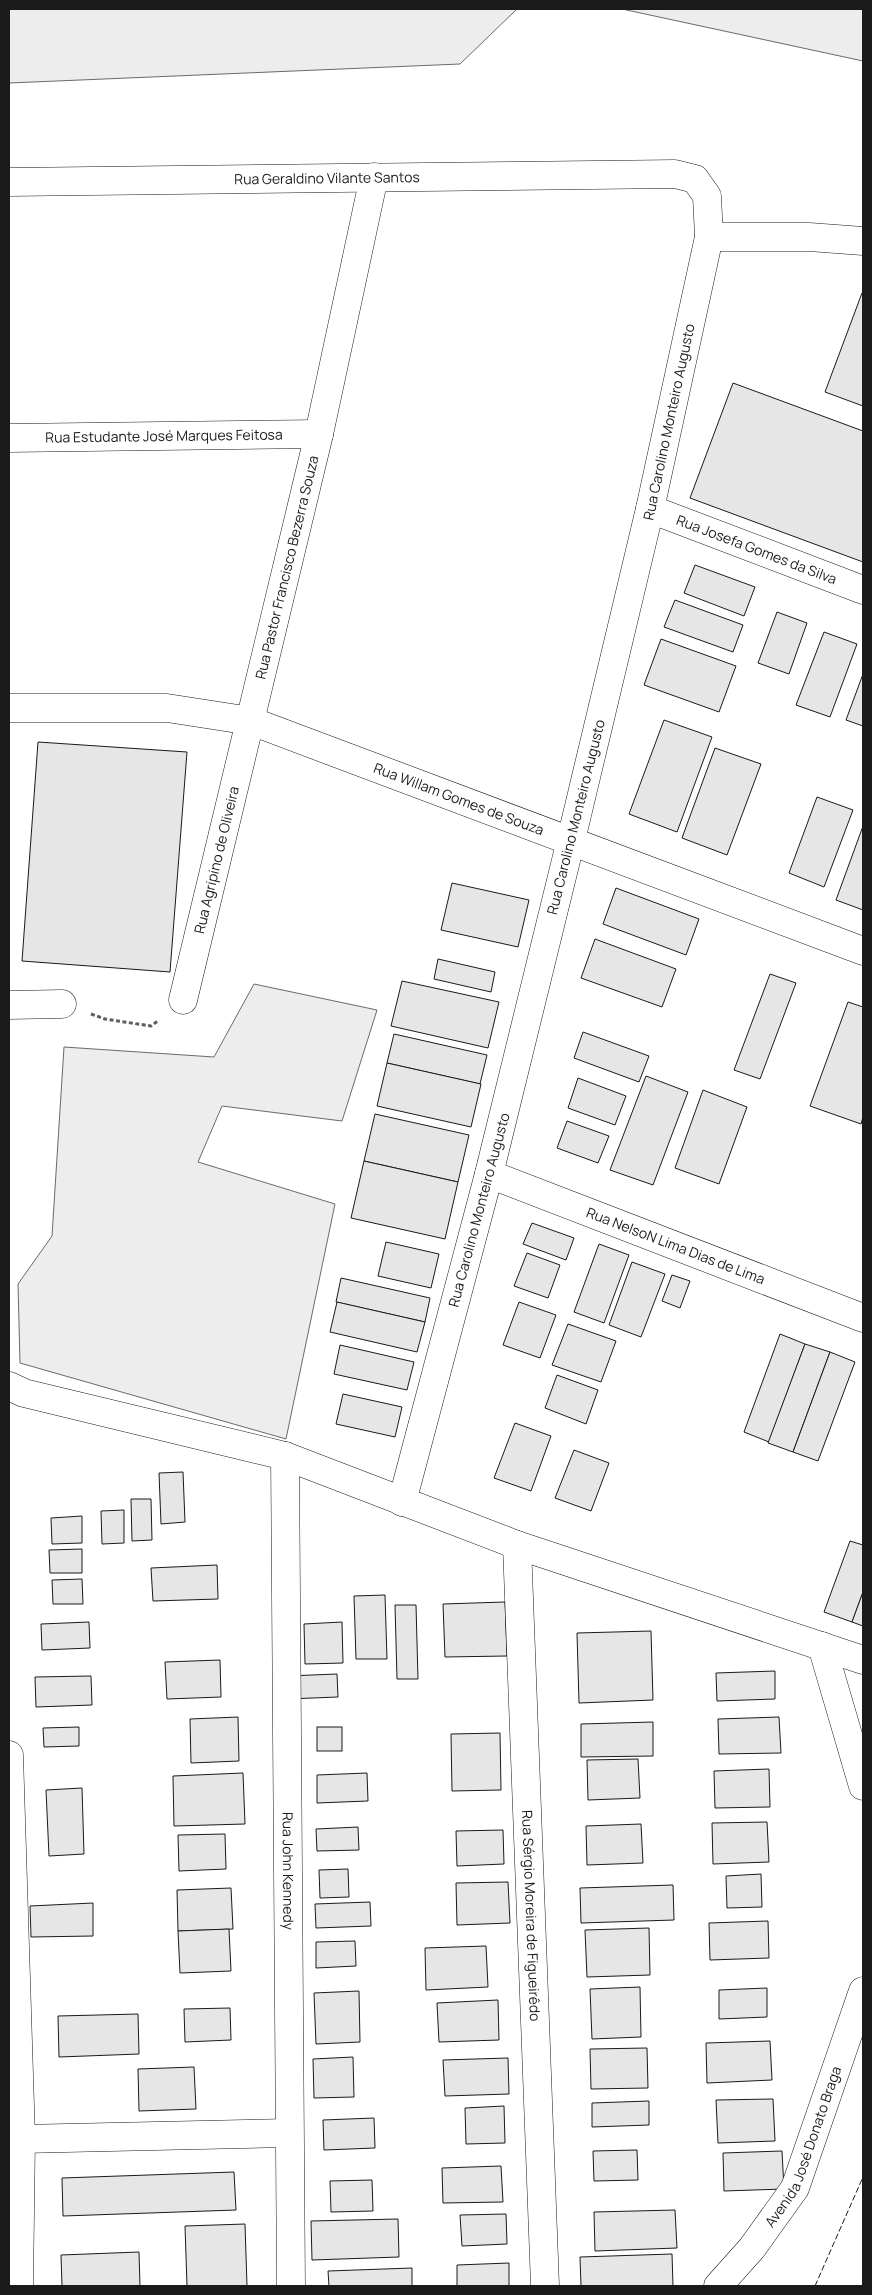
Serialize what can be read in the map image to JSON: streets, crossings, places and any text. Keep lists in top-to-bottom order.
{
  "streets": {
    "street": [
      "Rua Geraldino Vilante Santos",
      "Rua Carolino Monteiro Augusto",
      "Rua Estudante José Marques Feitosa",
      "Rua Josefa Gomes da Silva",
      "Rua Pastor Francisco Bezerra Souza",
      "Rua Willam Gomes de Souza",
      "Rua Agripino de Oliveira",
      "Rua NelsoN Lima Dias de Lima",
      "Rua John Kennedy",
      "Rua Sérgio Moreira de Figueirêdo",
      "Avenida José Donato Braga"
    ]
  },
  "crossings": [
    ["Rua Geraldino Vilante Santos", "Rua Carolino Monteiro Augusto"],
    ["Rua Geraldino Vilante Santos", "Rua Pastor Francisco Bezerra Souza"],
    ["Rua Carolino Monteiro Augusto", "Rua Josefa Gomes da Silva"],
    ["Rua Carolino Monteiro Augusto", "Rua Willam Gomes de Souza"],
    ["Rua Carolino Monteiro Augusto", "Rua NelsoN Lima Dias de Lima"],
    ["Rua Estudante José Marques Feitosa", "Rua Pastor Francisco Bezerra Souza"],
    ["Rua Pastor Francisco Bezerra Souza", "Rua Willam Gomes de Souza"],
    ["Rua Pastor Francisco Bezerra Souza", "Rua Agripino de Oliveira"],
    ["Rua Willam Gomes de Souza", "Rua Agripino de Oliveira"]
  ]
}
